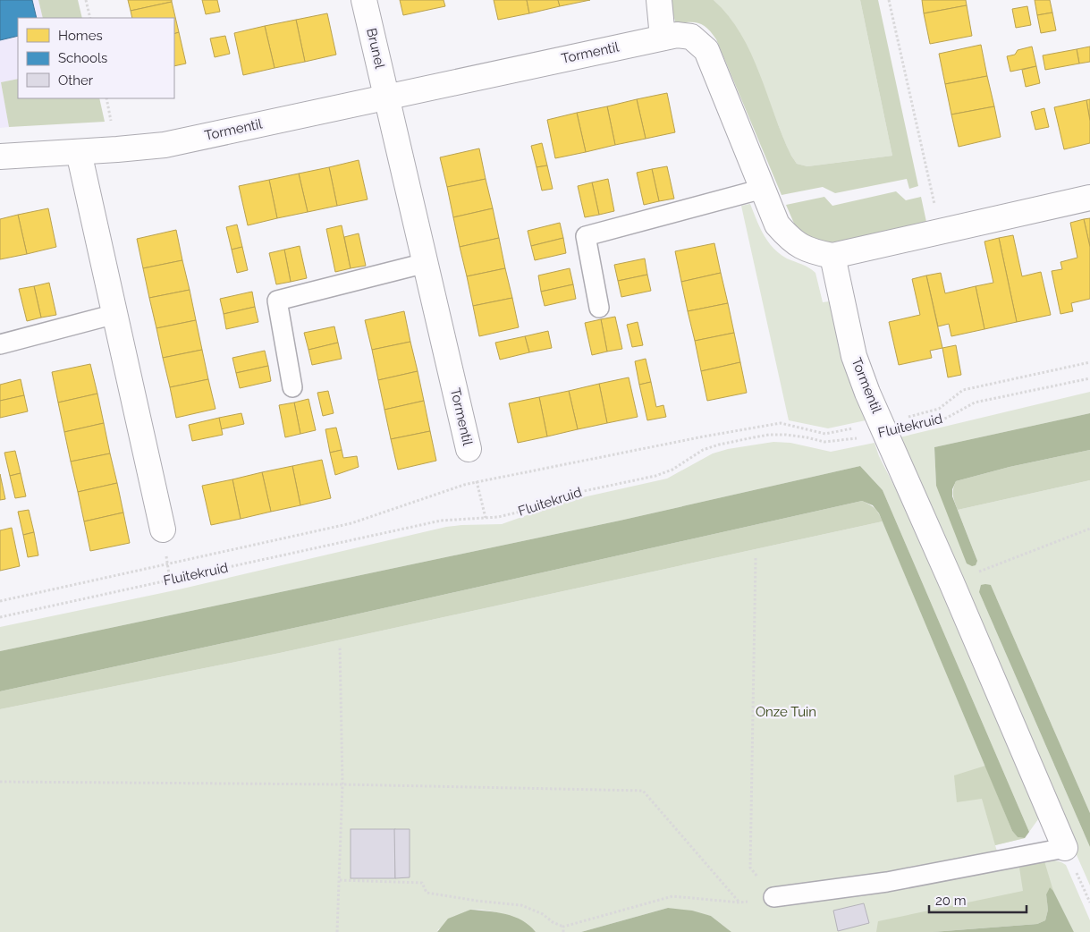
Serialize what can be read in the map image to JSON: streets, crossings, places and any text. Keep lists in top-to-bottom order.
{
  "streets": {
    "street": ["Brunel", "Tormentil"],
    "path": ["Fluitekruid"]
  },
  "crossings": [
    ["Brunel", "Tormentil"],
    ["Tormentil", "Fluitekruid"]
  ],
  "parks": ["Onze Tuin"],
  "legend": ["Homes", "Schools", "Other"],
  "scale_bar": "20 m"
}
